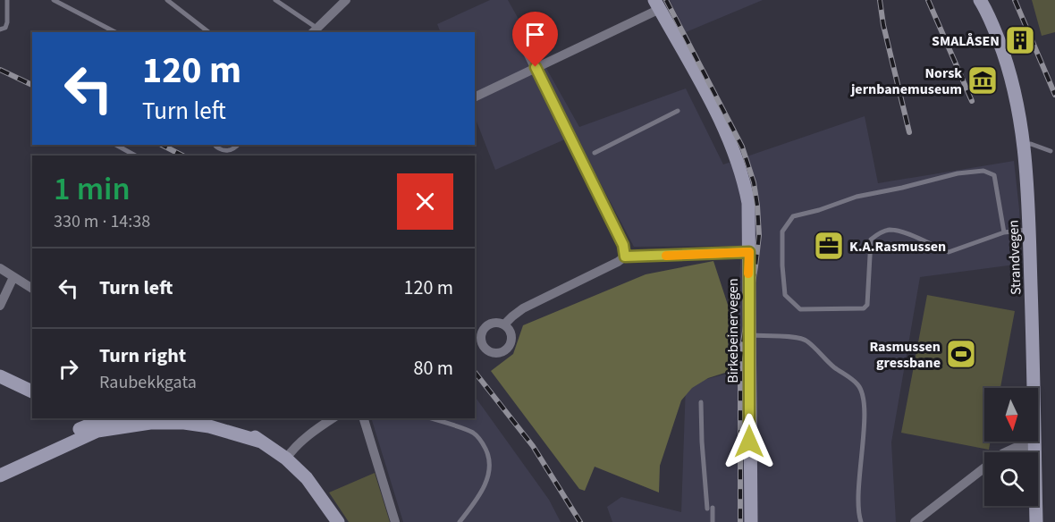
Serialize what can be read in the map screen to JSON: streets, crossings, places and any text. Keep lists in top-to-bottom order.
{
  "streets": {
    "main road": ["Strandvegen", "Birkebeinervegen"]
  },
  "places": {
    "building": ["SMALÅSEN"],
    "museum": ["Norsk jernbanemuseum"],
    "office": ["K.A.Rasmussen"],
    "sports": ["Rasmussen gressbane"]
  },
  "north": "bottom",
  "page": {
    "turn": ["120 m", "Turn left"],
    "heading": ["1 min", "330 m · 14:38"],
    "list": [
      {
        "name": "Turn left",
        "value": "120 m"
      },
      {
        "name": "Turn right",
        "note": "Raubekkgata",
        "value": "80 m"
      }
    ]
  }
}
